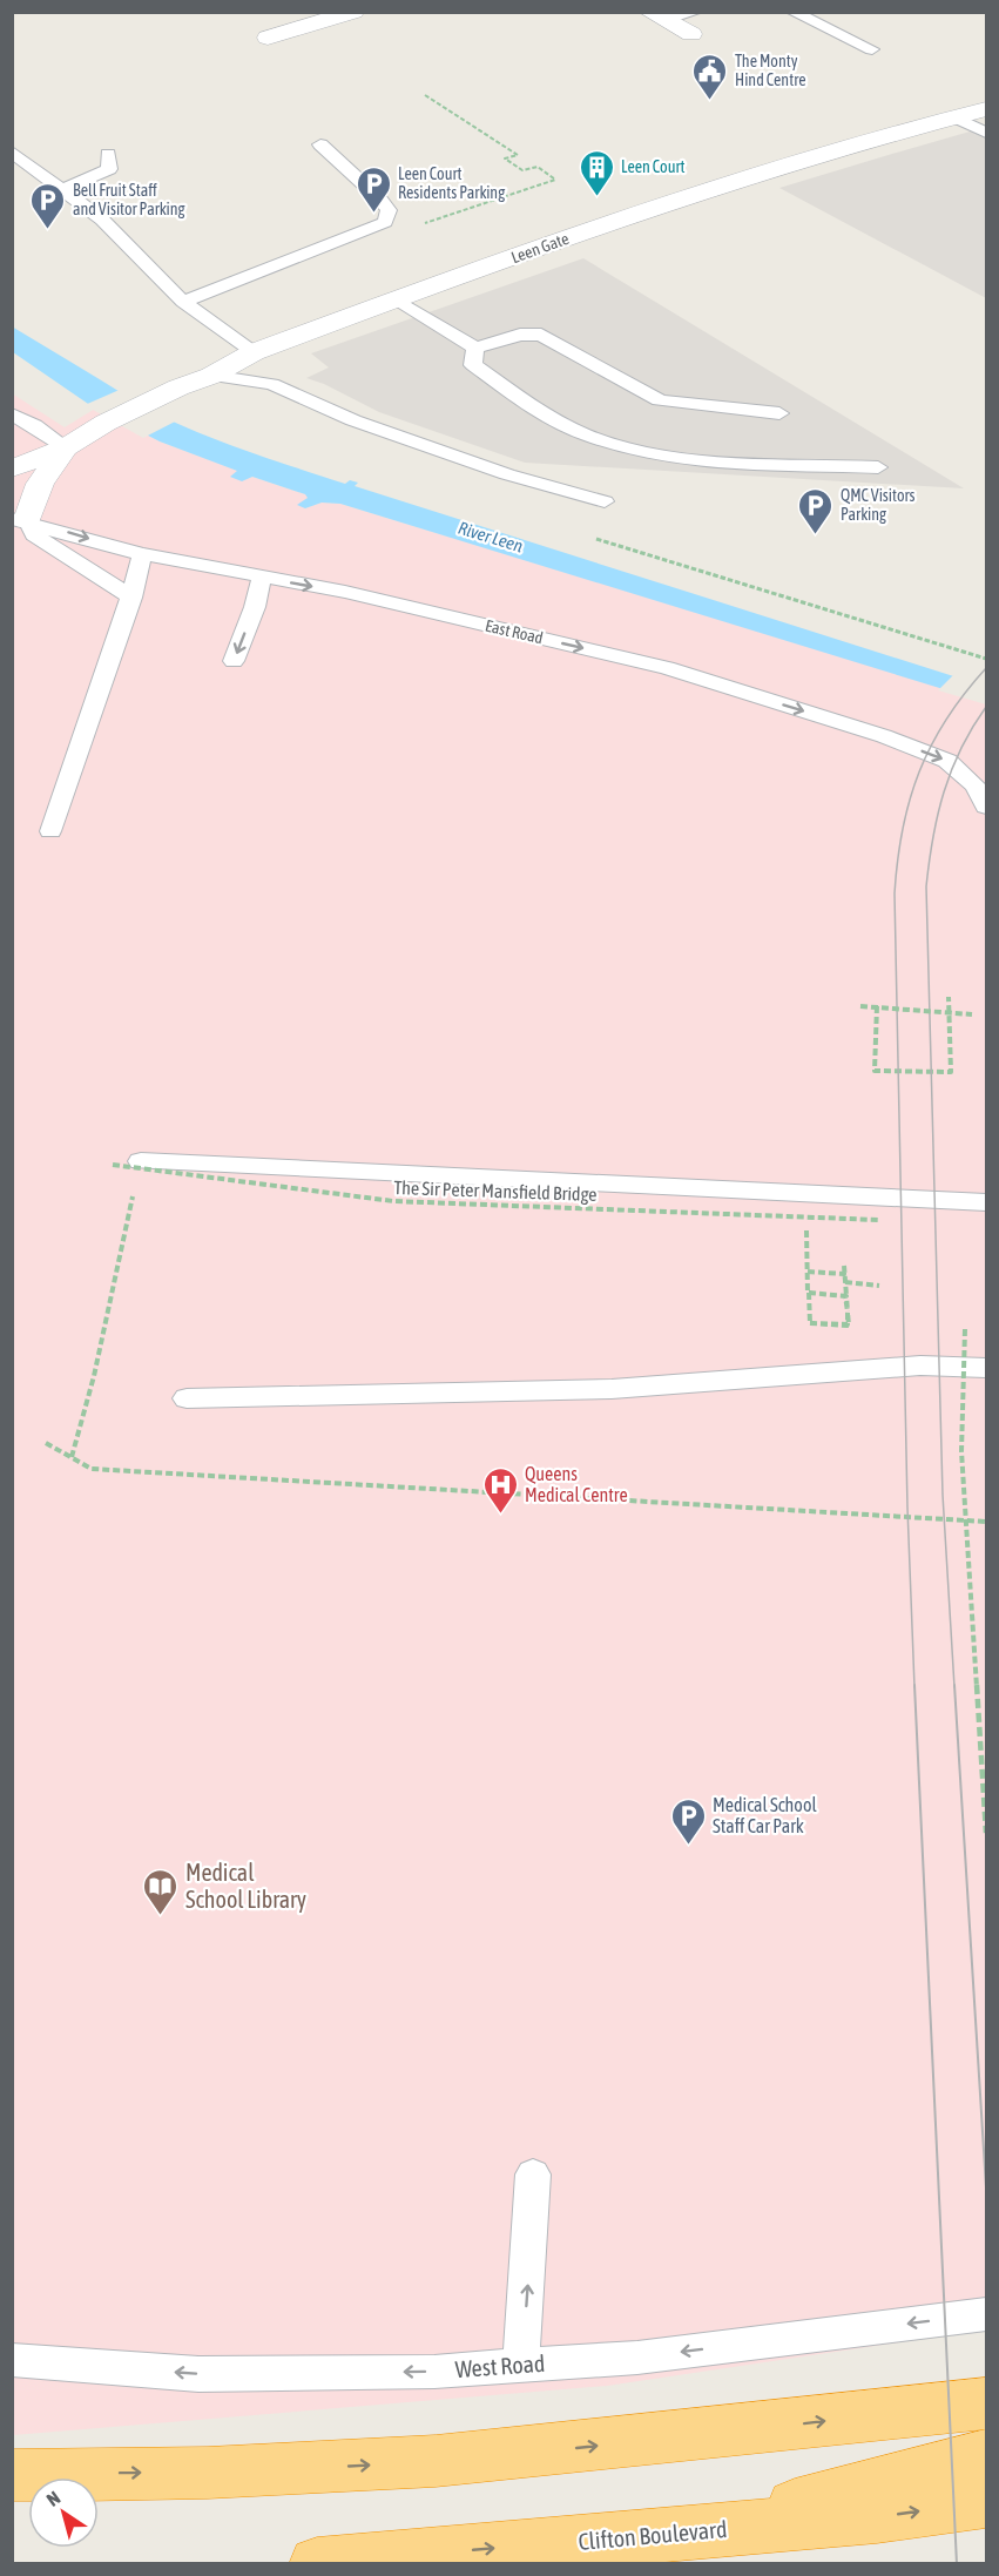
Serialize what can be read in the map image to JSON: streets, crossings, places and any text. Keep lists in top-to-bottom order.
{
  "streets": {
    "highway": ["Clifton Boulevard"],
    "street": ["Leen Gate"],
    "lane": ["East Road", "West Road"],
    "path": ["The Sir Peter Mansfield Bridge"]
  },
  "one_way": ["West Road"],
  "water": ["River Leen"],
  "places": {
    "public building": ["The Monty Hind Centre"],
    "building": ["Leen Court"],
    "parking": [
      "Leen Court Residents Parking",
      "Bell Fruit Staff and Visitor Parking",
      "QMC Visitors Parking",
      "Medical School Staff Car Park"
    ],
    "hospital": ["Queens Medical Centre"],
    "library": ["Medical School Library"]
  },
  "north": "top left"
}
